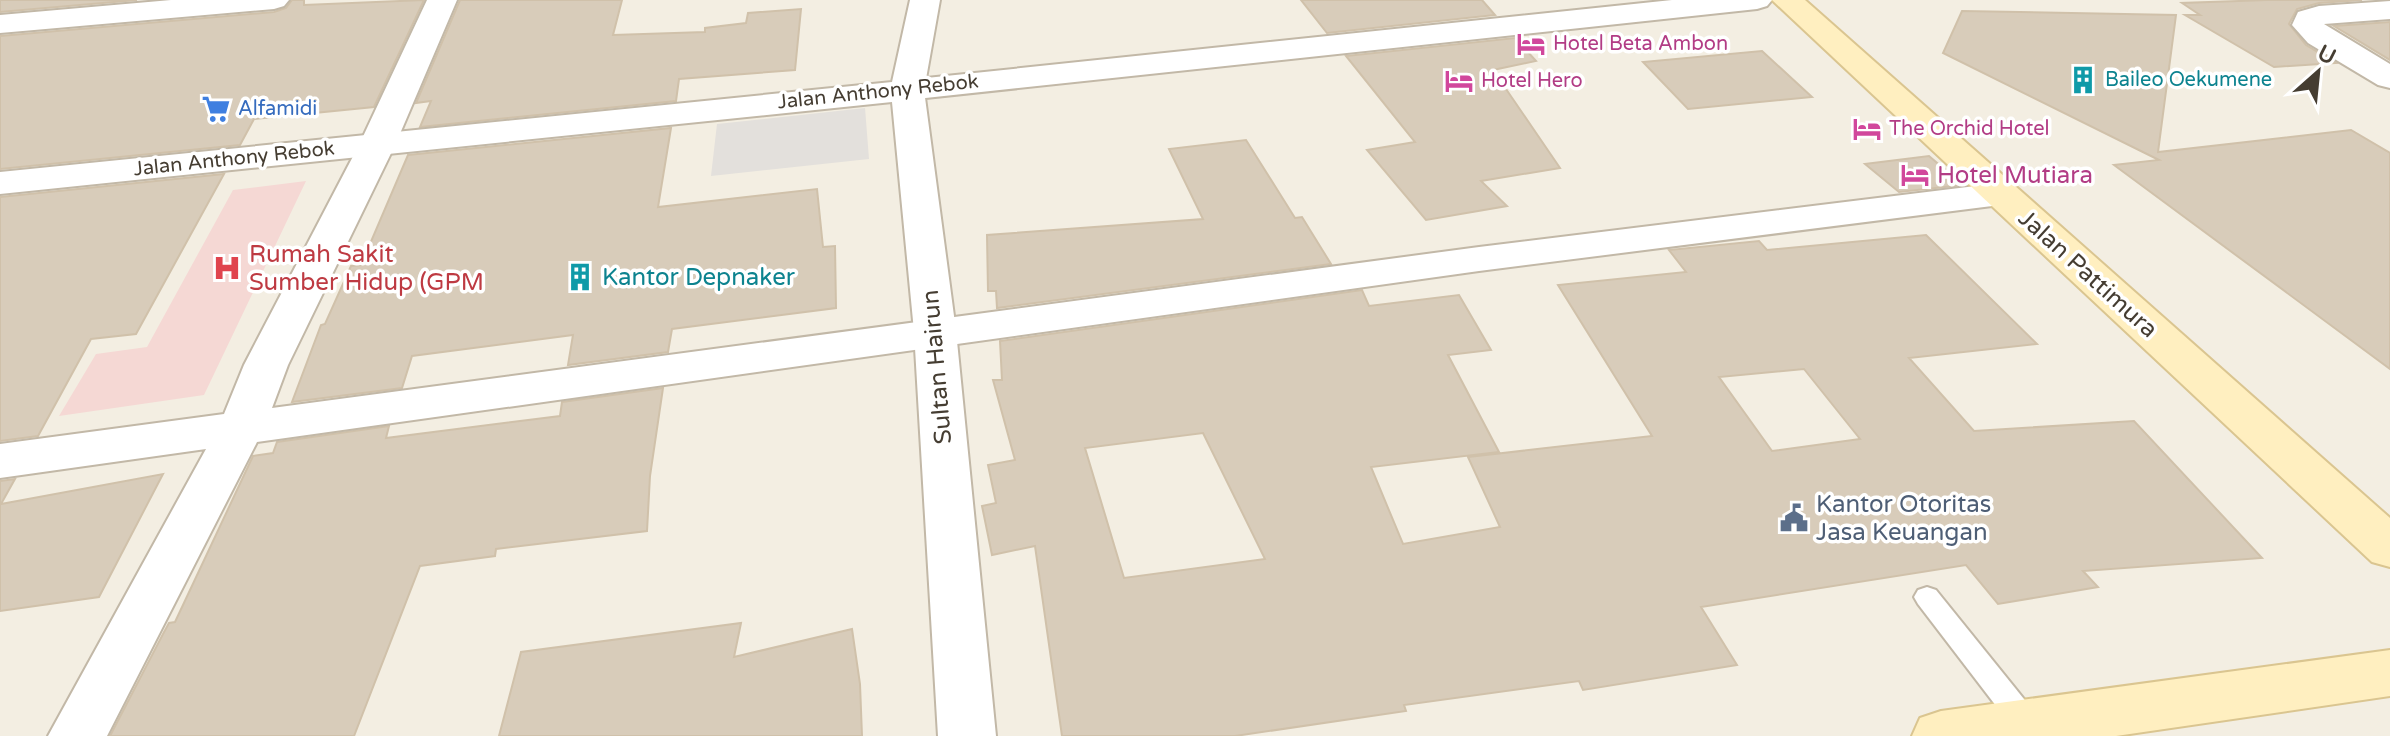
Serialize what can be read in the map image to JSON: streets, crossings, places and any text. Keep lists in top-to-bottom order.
{
  "streets": {
    "main road": ["Jalan Pattimura"],
    "street": ["Jalan Anthony Rebok", "Sultan Hairun"]
  },
  "crossings": [
    ["Jalan Anthony Rebok", "Sultan Hairun"]
  ],
  "places": {
    "hotel": [
      "Hotel Beta Ambon",
      "Hotel Hero",
      "The Orchid Hotel",
      "Hotel Mutiara"
    ],
    "building": ["Baileo Oekumene", "Kantor Depnaker"],
    "supermarket": ["Alfamidi"],
    "hospital": ["Rumah Sakit Sumber Hidup (GPM"],
    "public building": ["Kantor Otoritas Jasa Keuangan"]
  },
  "north": "top right"
}
